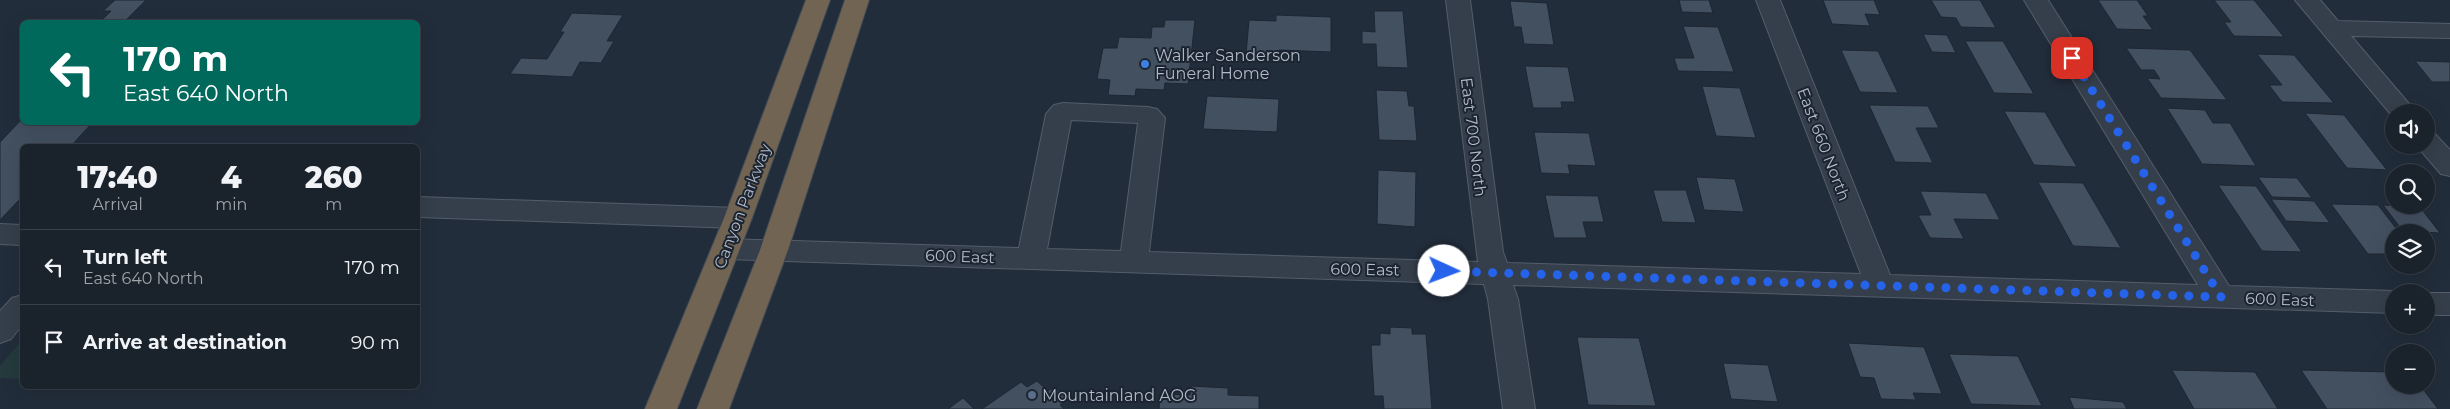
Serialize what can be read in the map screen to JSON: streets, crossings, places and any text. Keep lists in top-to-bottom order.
{
  "streets": {
    "highway": ["Canyon Parkway"],
    "street": ["East 700 North", "East 660 North", "600 East"]
  },
  "crossings": [
    ["East 700 North", "600 East"],
    ["East 660 North", "600 East"],
    ["Canyon Parkway", "600 East"]
  ],
  "places": ["Walker Sanderson Funeral Home", "Mountainland AOG"],
  "page": {
    "turn": ["170 m", "East 640 North"],
    "map_buttons": ["+", "−"],
    "eta": [
      "17:40",
      "Arrival",
      "4",
      "min",
      "260",
      "m"
    ],
    "list": [
      {
        "name": "Turn left",
        "note": "East 640 North",
        "value": "170 m"
      },
      {
        "name": "Arrive at destination",
        "value": "90 m"
      }
    ]
  }
}
